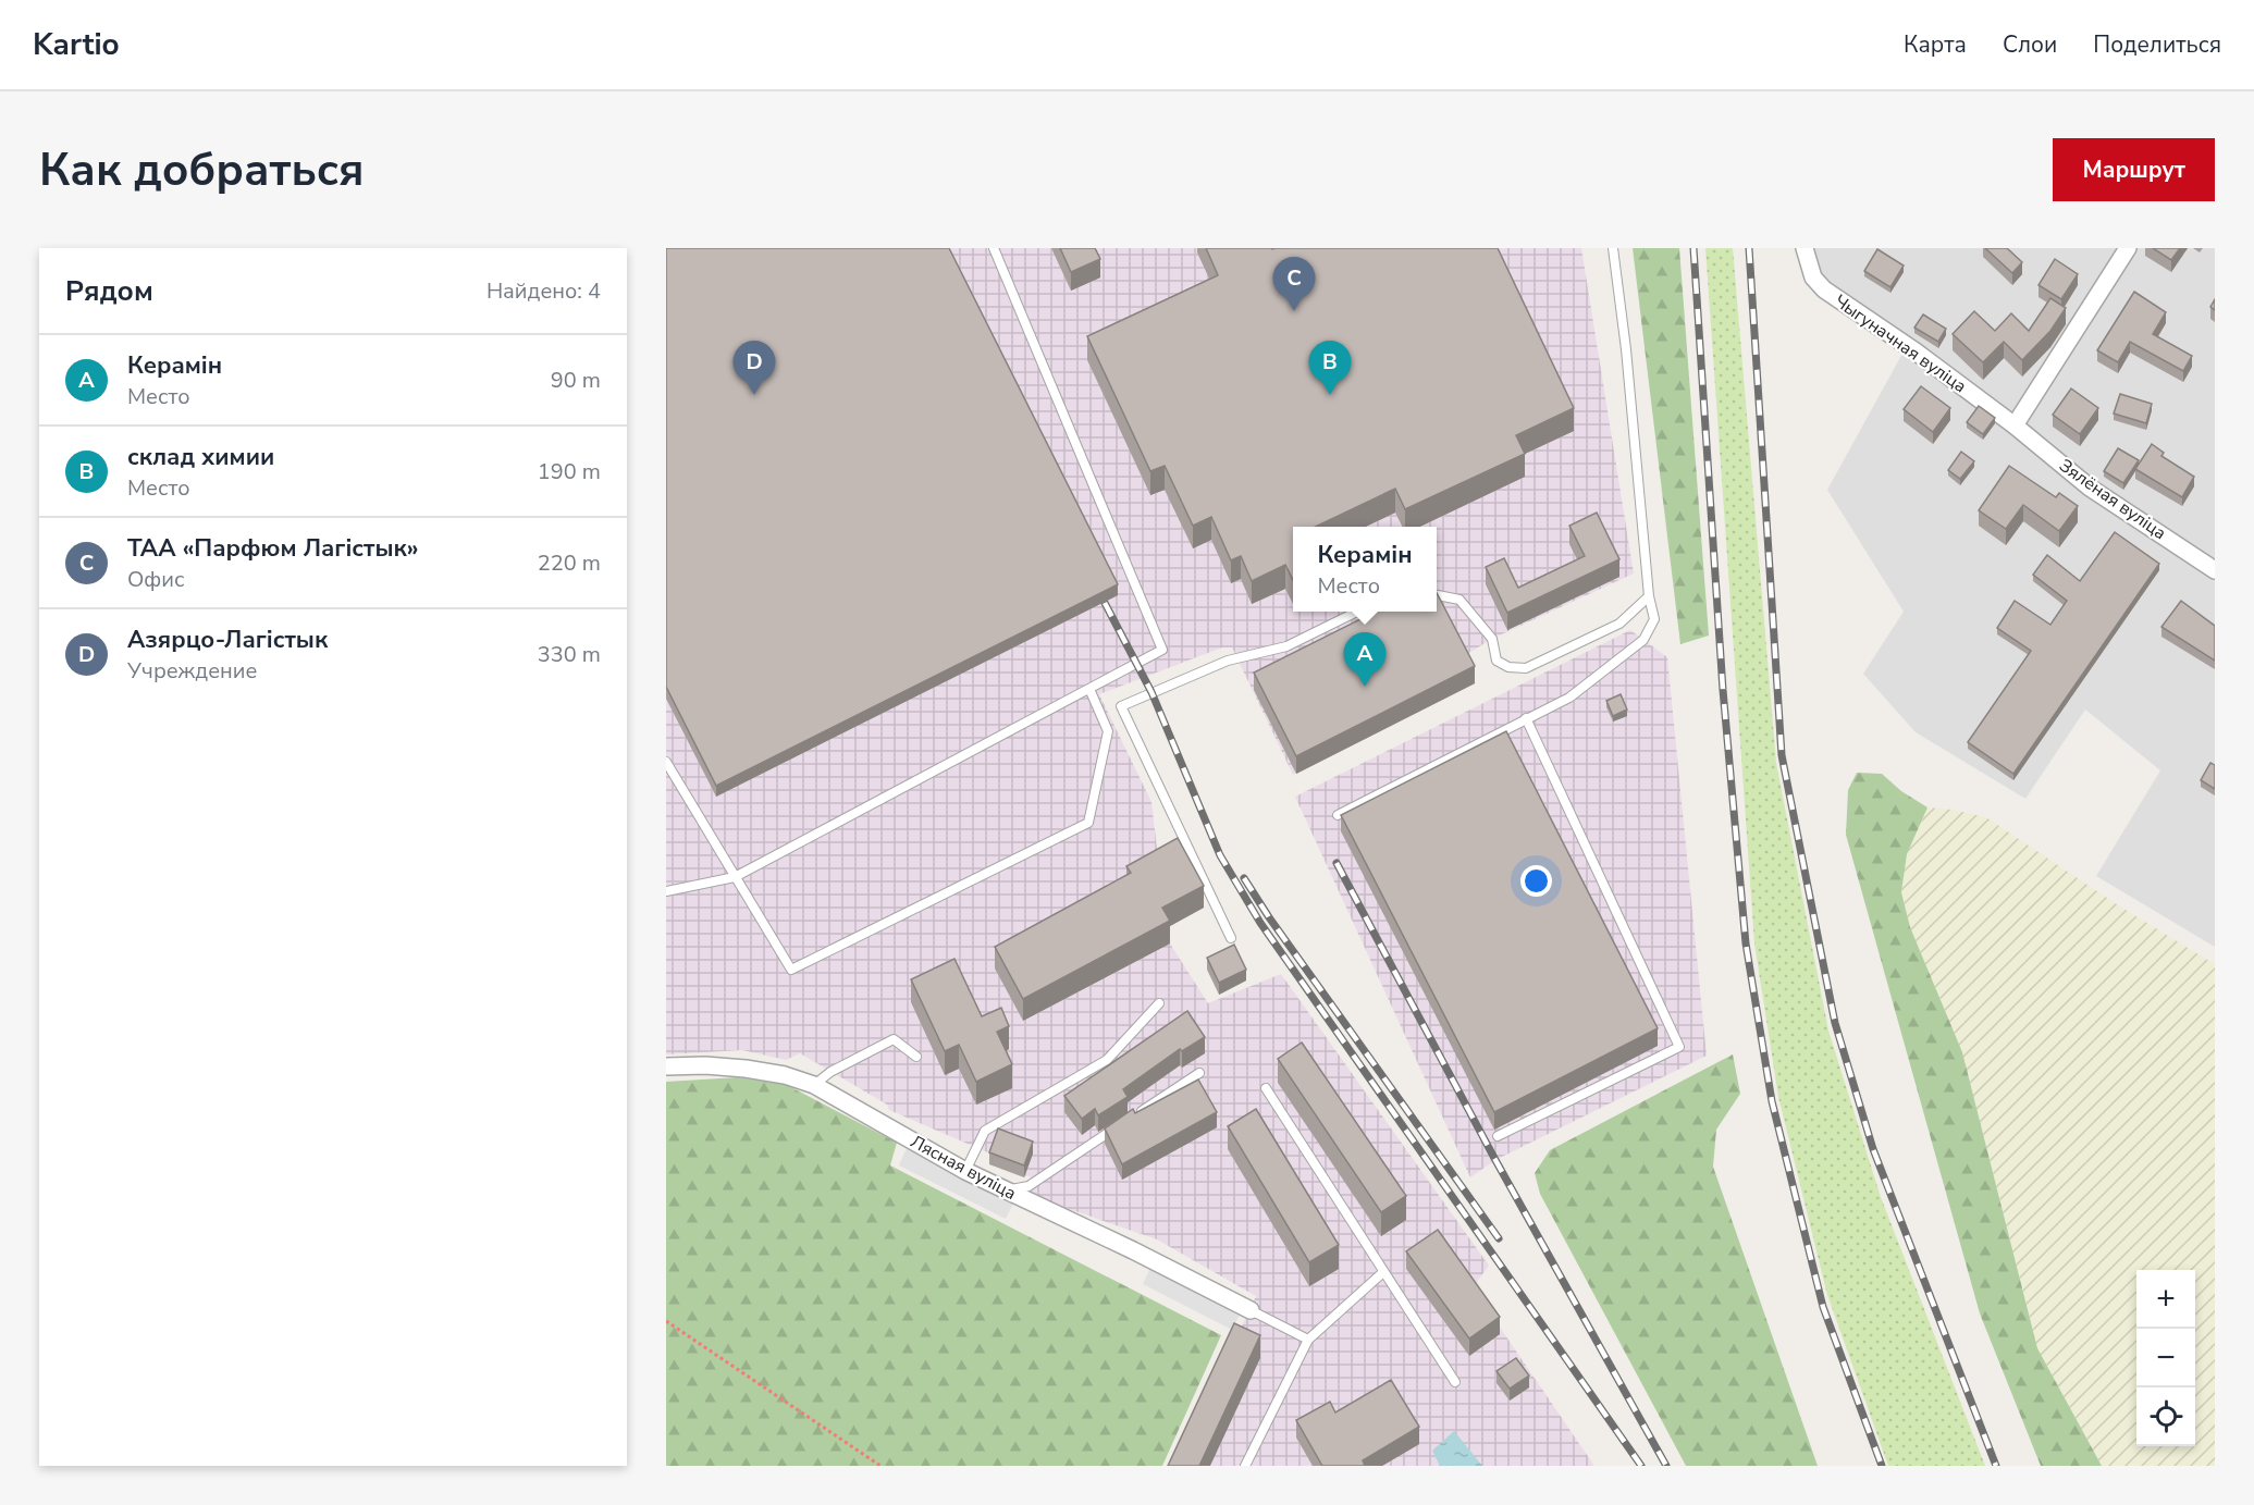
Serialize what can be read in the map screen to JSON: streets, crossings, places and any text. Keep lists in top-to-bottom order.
{
  "streets": {
    "street": ["Чыгуначная вуліца", "Зялёная вуліца", "Лясная вуліца"]
  },
  "crossings": [
    ["Чыгуначная вуліца", "Зялёная вуліца"]
  ],
  "page": {
    "header": "Kartio",
    "nav": ["Карта", "Слои", "Поделиться"],
    "buttons": "Маршрут",
    "title": "Как добраться",
    "heading": ["Рядом", "Найдено: 4"],
    "pins": [
      "C",
      "B",
      "D",
      "A"
    ],
    "list": [
      {
        "mark": "A",
        "name": "Керамін",
        "note": "Место",
        "value": "90 m"
      },
      {
        "mark": "B",
        "name": "склад химии",
        "note": "Место",
        "value": "190 m"
      },
      {
        "mark": "C",
        "name": "ТАА «Парфюм Лагістык»",
        "note": "Офис",
        "value": "220 m"
      },
      {
        "mark": "D",
        "name": "Азярцо-Лагістык",
        "note": "Учреждение",
        "value": "330 m"
      }
    ],
    "popup": ["Керамін", "Место"],
    "map_buttons": ["+", "−"]
  }
}
